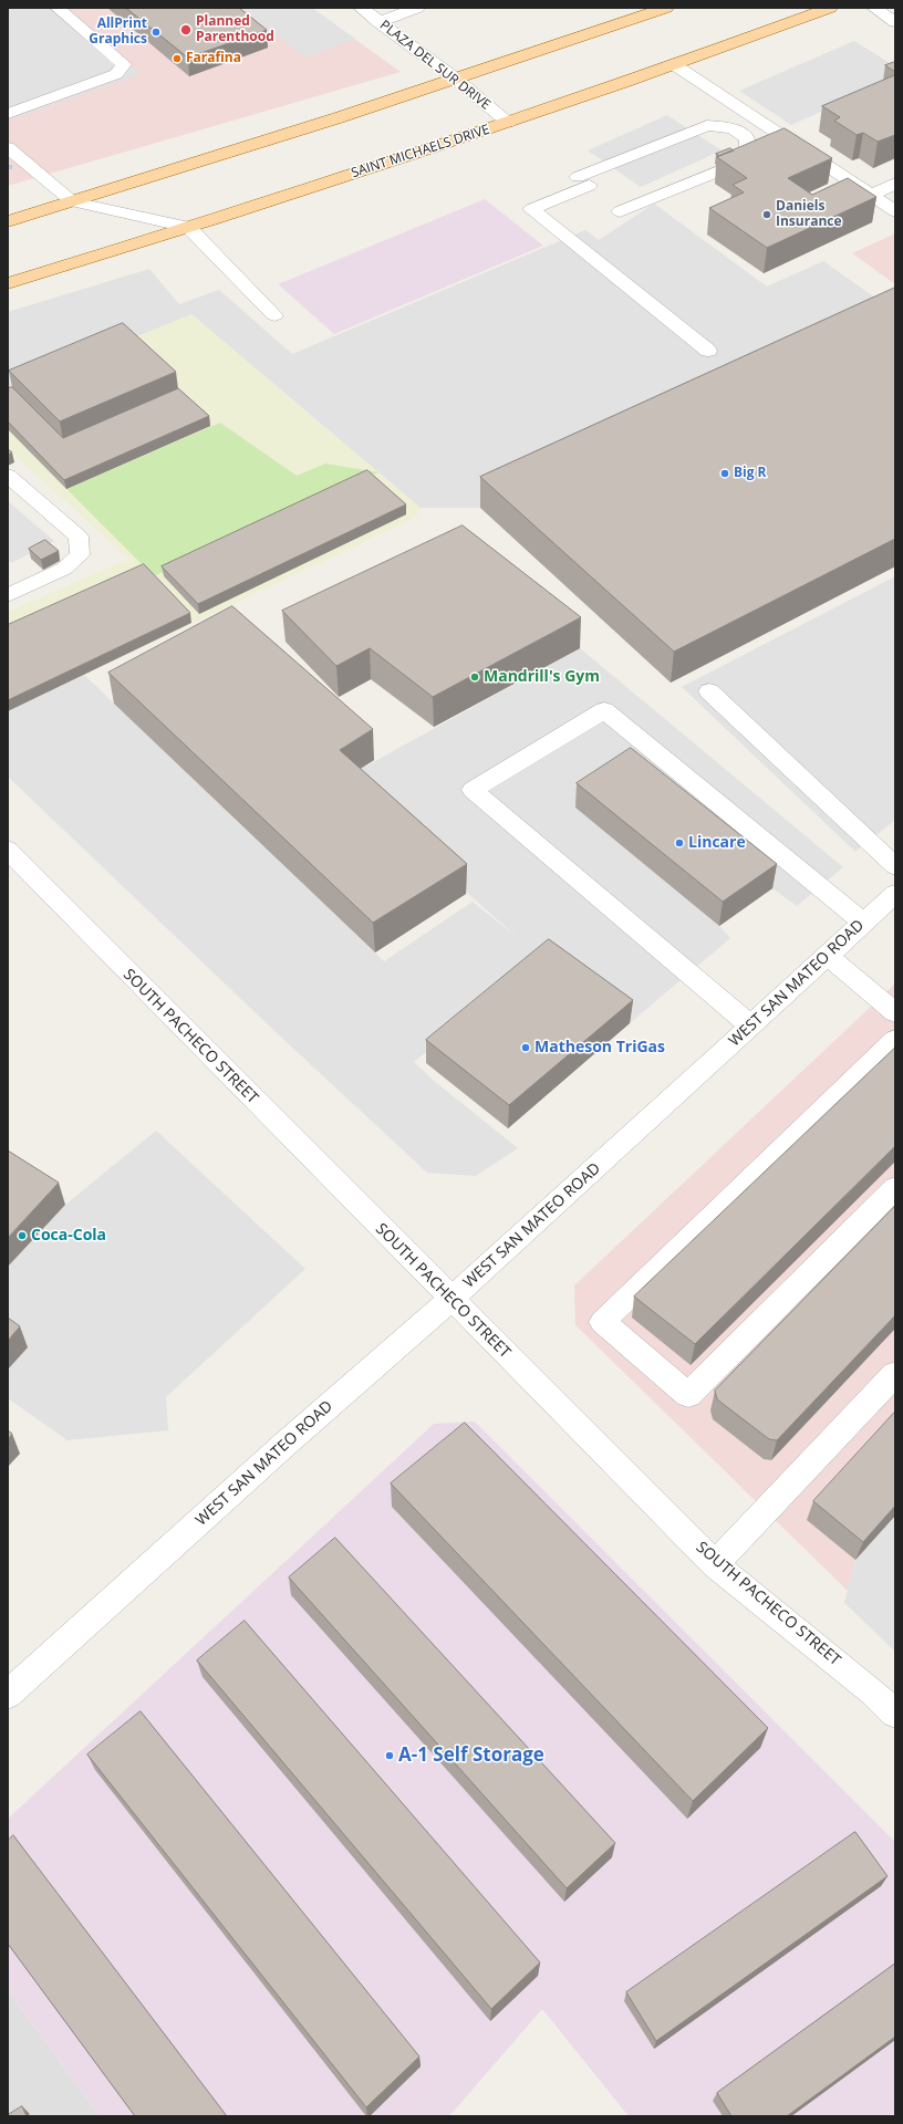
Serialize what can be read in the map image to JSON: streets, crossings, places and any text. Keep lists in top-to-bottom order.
{
  "streets": {
    "main road": ["SAINT MICHAELS DRIVE"],
    "street": ["PLAZA DEL SUR DRIVE", "WEST SAN MATEO ROAD", "SOUTH PACHECO STREET"]
  },
  "crossings": [
    ["PLAZA DEL SUR DRIVE", "SAINT MICHAELS DRIVE"],
    ["WEST SAN MATEO ROAD", "SOUTH PACHECO STREET"]
  ],
  "places": [
    "Planned Parenthood",
    "AllPrint Graphics",
    "Farafina",
    "Daniels Insurance",
    "Big R",
    "Mandrill's Gym",
    "Lincare",
    "Matheson TriGas",
    "Coca-Cola",
    "A-1 Self Storage"
  ]
}
